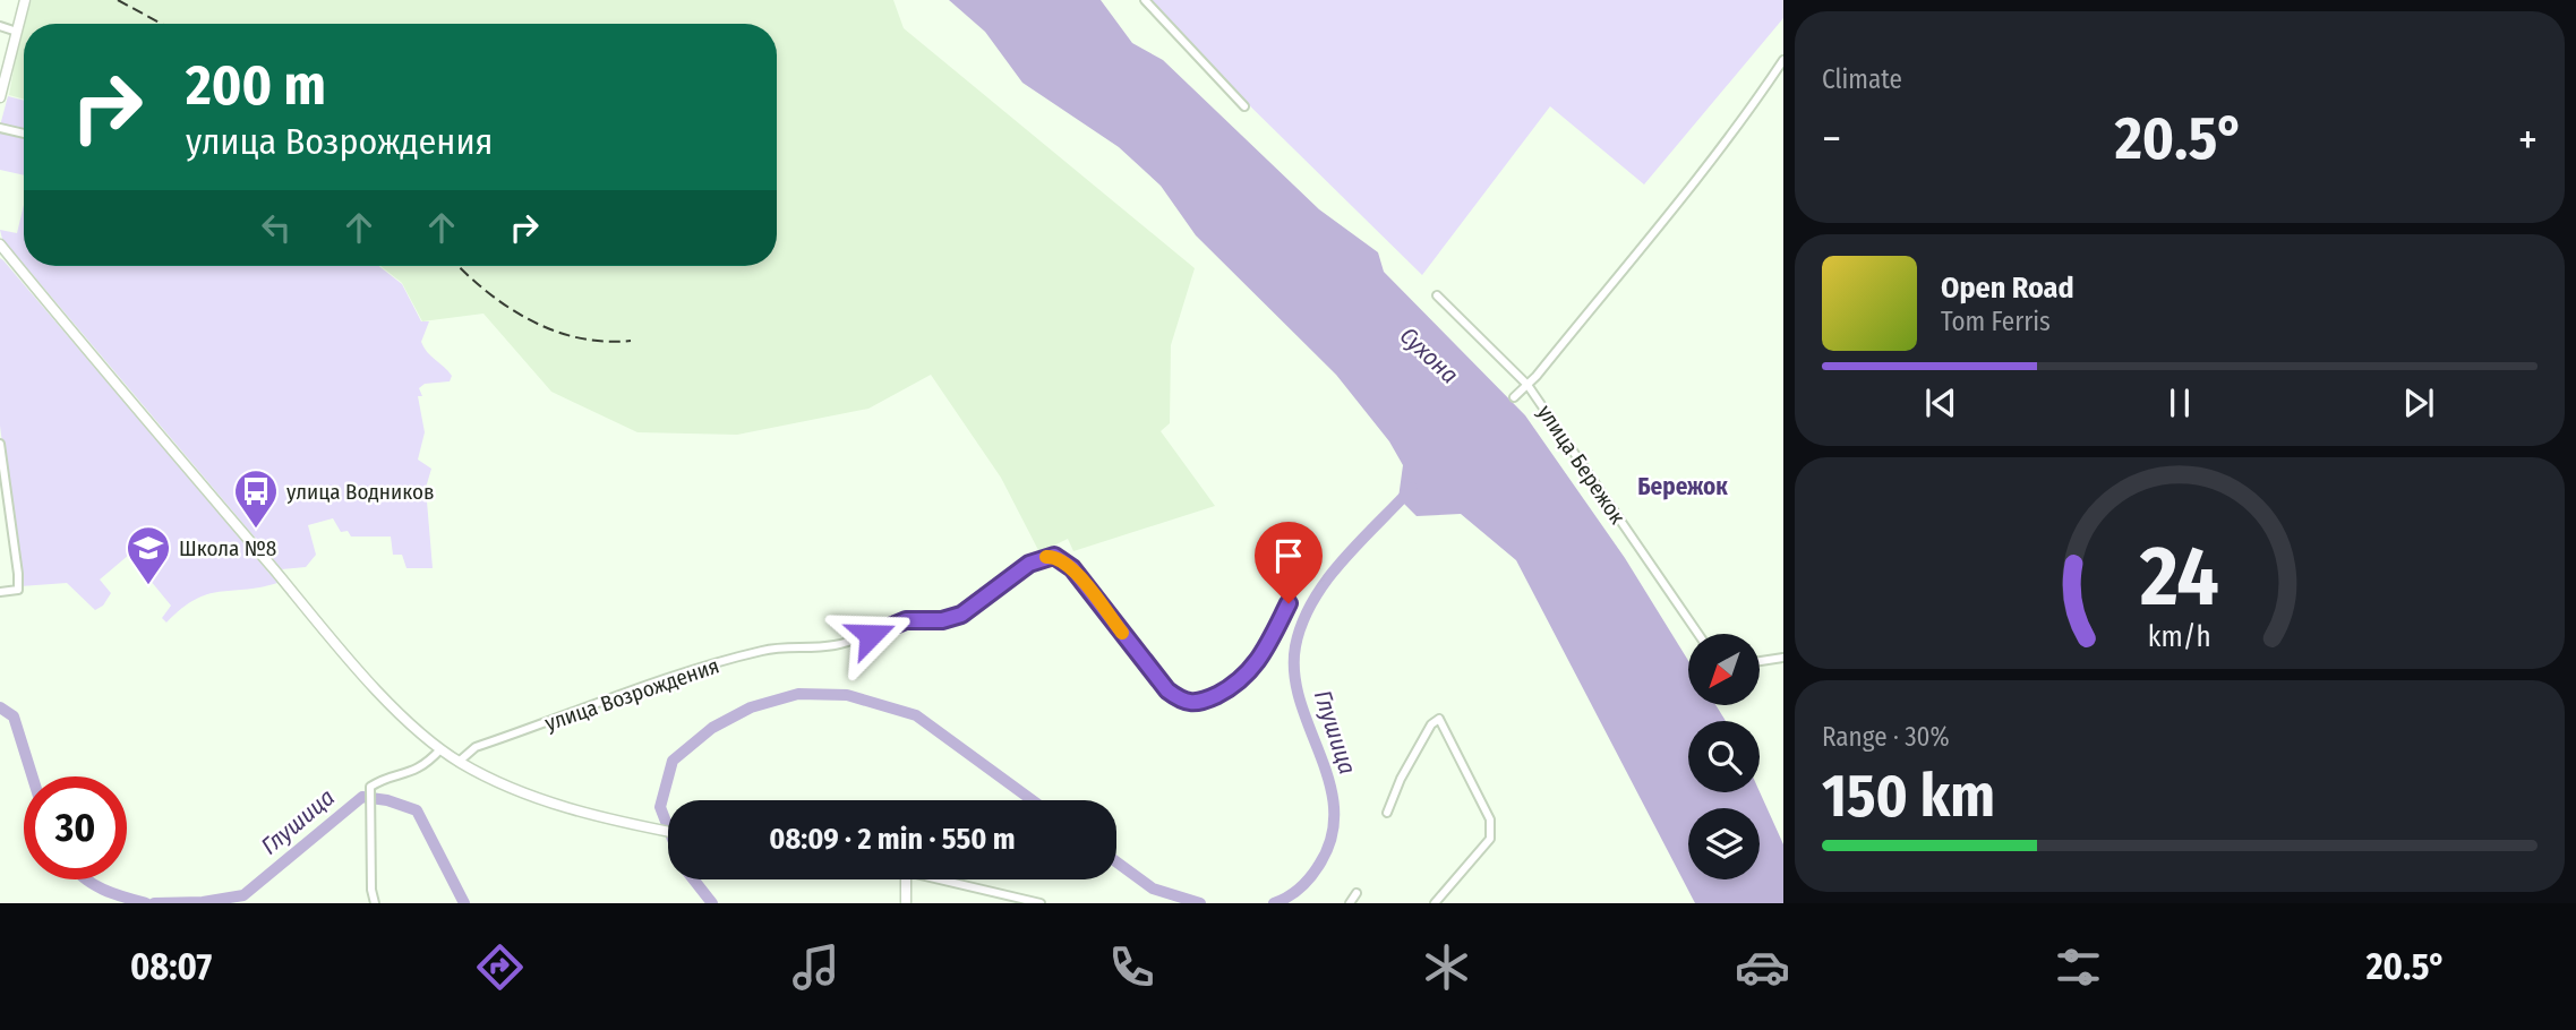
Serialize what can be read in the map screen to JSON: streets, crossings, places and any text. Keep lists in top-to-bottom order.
{
  "streets": {
    "street": ["улица Бережок", "улица Возрождения"]
  },
  "districts": ["Бережок"],
  "water": ["Сухона", "Глушица"],
  "places": {
    "bus stop": ["улица Водников"],
    "school or university": ["Школа №8"]
  },
  "north": "bottom left",
  "page": {
    "tile": [
      "Climate",
      ["Range · 30%", "150 km"]
    ],
    "turn": ["200 m", "улица Возрождения"],
    "heat": ["−", "20.5°", "+"],
    "song": ["Open Road", "Tom Ferris"],
    "limit": "30",
    "trip": "08:09 · 2 min · 550 m",
    "tabs": ["08:07", "20.5°"],
    "gauge": ["24", "km/h"]
  }
}
